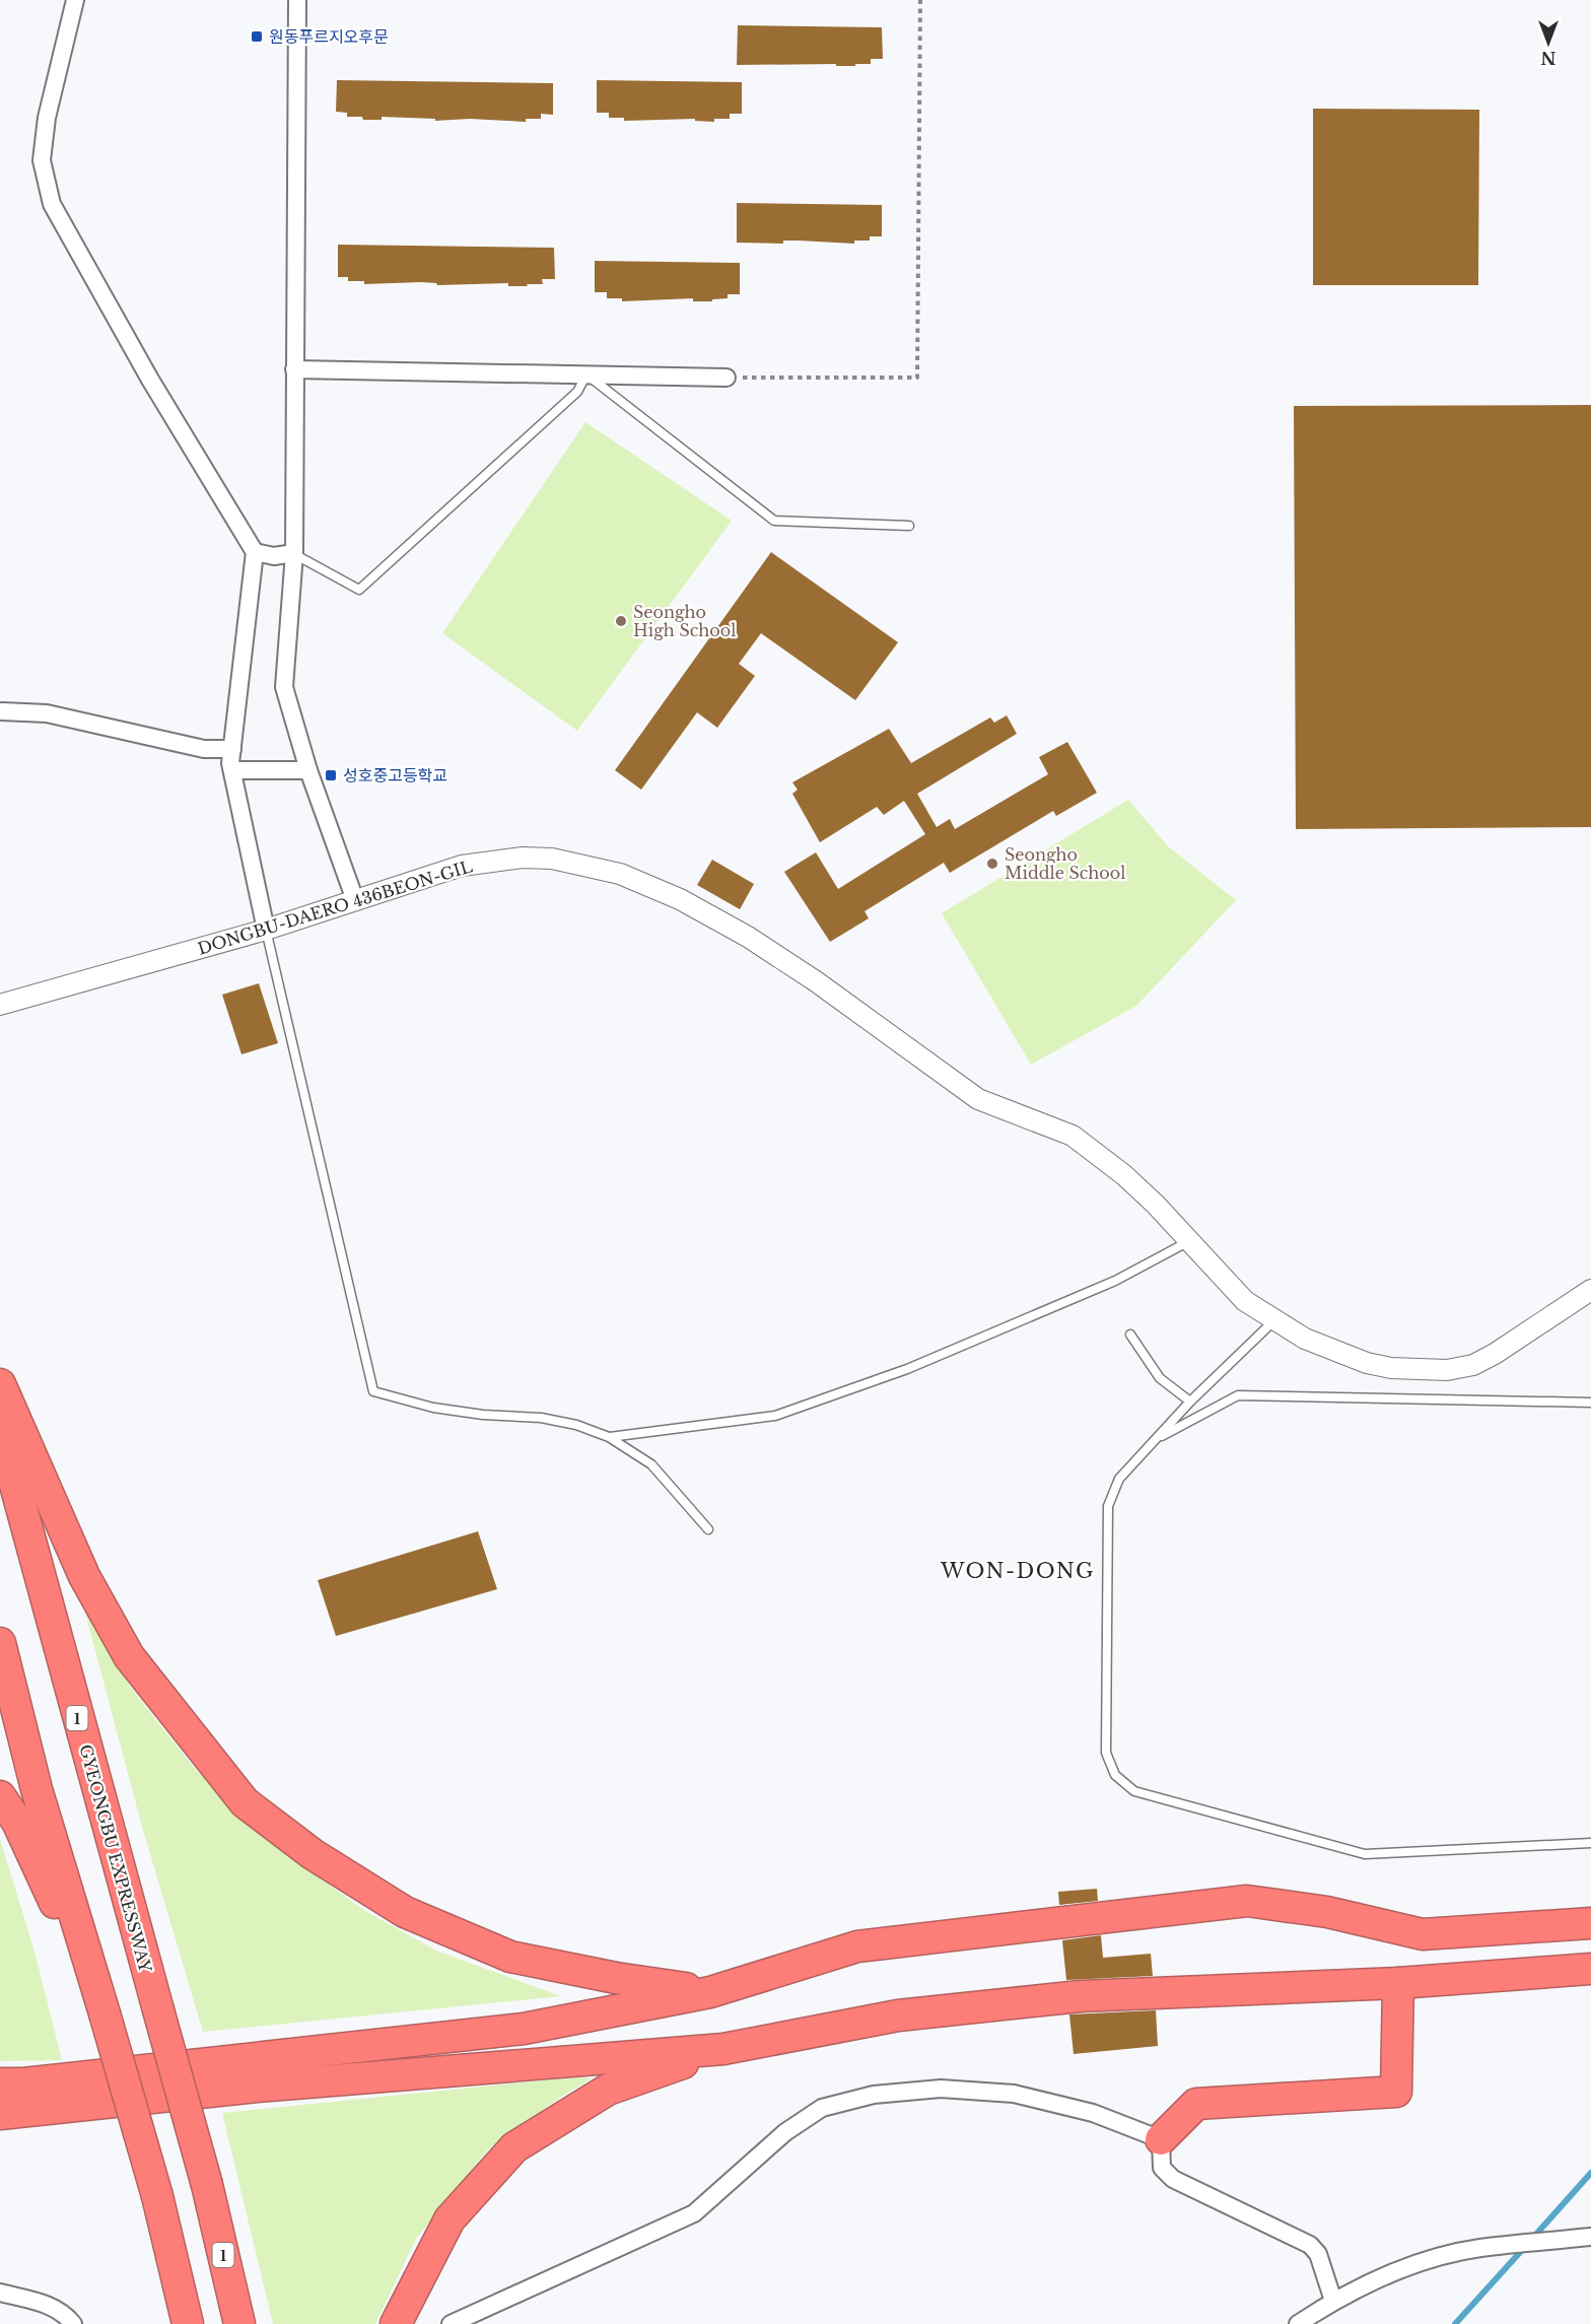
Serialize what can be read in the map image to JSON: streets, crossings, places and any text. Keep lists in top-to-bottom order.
{
  "streets": {
    "highway": ["1", "GYEONGBU EXPRESSWAY"],
    "street": ["DONGBU-DAERO 436BEON-GIL"]
  },
  "districts": ["WON-DONG"],
  "places": {
    "transit": ["원동푸르지오후문", "성호중고등학교"],
    "other": ["Seongho High School", "Seongho Middle School"]
  },
  "north": "bottom"
}
